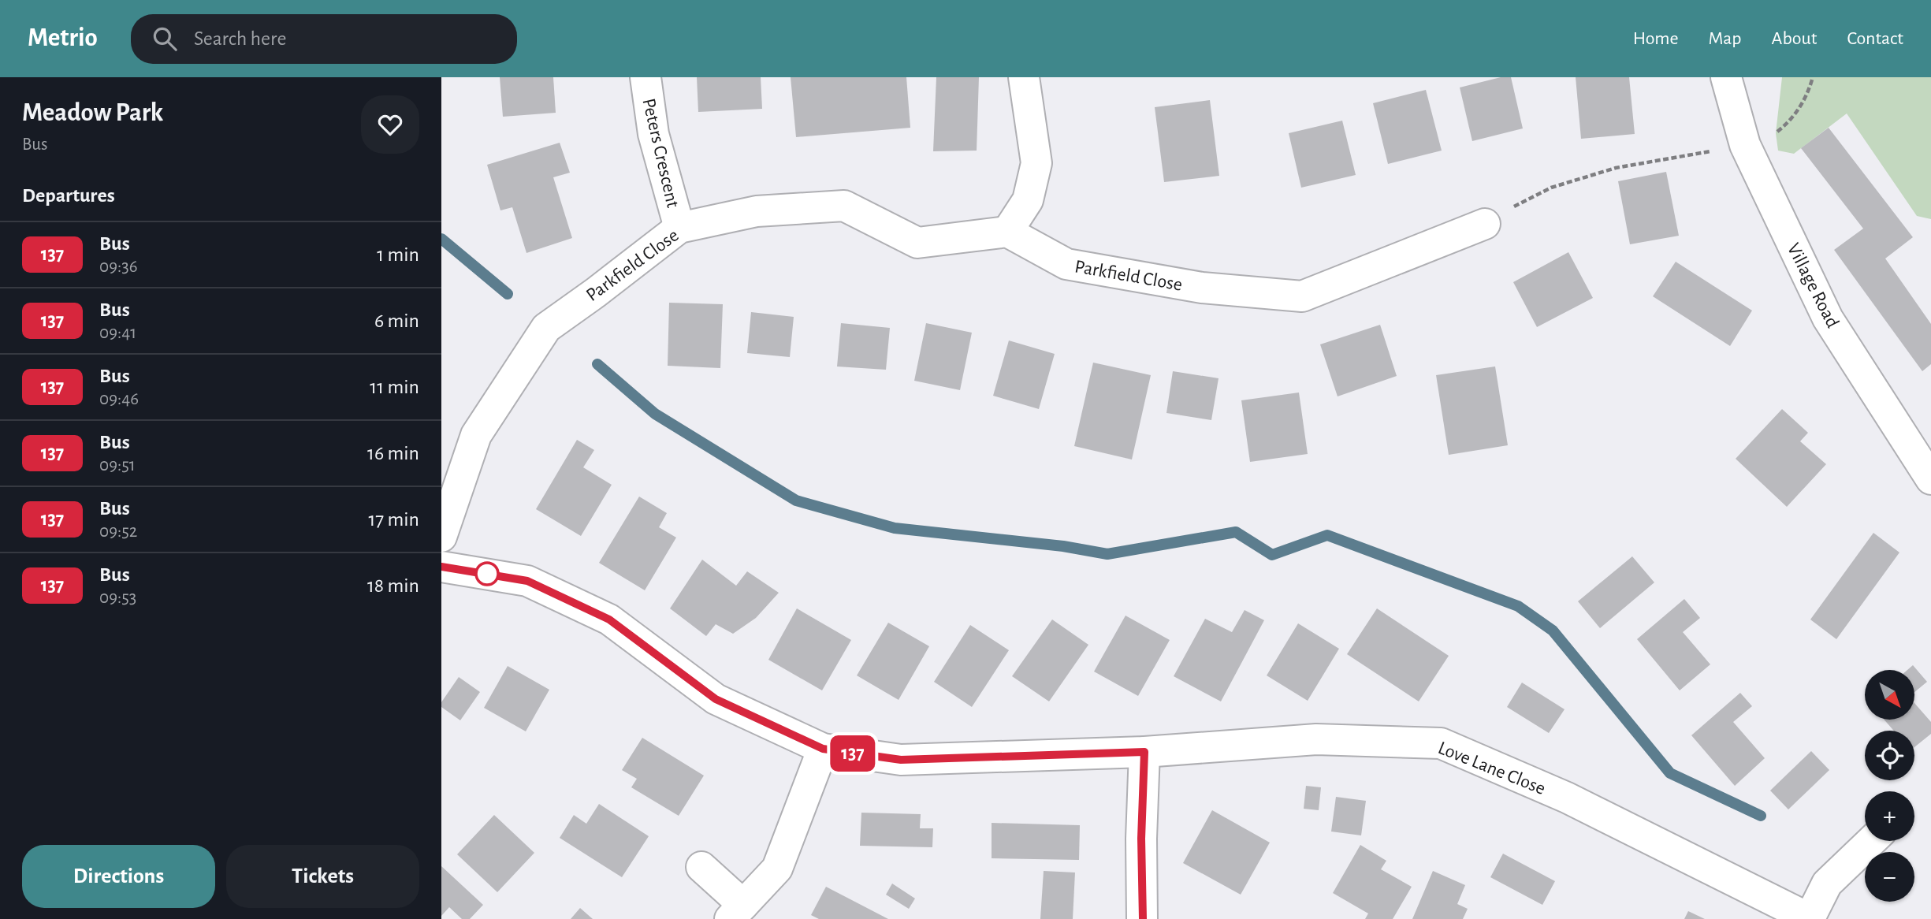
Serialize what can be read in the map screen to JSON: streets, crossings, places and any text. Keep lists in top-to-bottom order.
{
  "streets": {
    "street": [
      "Peters Crescent",
      "Parkfield Close",
      "Village Road",
      "Love Lane Close"
    ]
  },
  "crossings": [
    ["Peters Crescent", "Parkfield Close"]
  ],
  "lines": ["bus line 137"],
  "north": "bottom right",
  "page": {
    "header": "Metrio",
    "search": "Search here",
    "nav": [
      "Home",
      "Map",
      "About",
      "Contact"
    ],
    "heading": [
      ["Meadow Park", "Bus"],
      "Departures"
    ],
    "on_map": "137",
    "list": [
      {
        "mark": "137",
        "name": "Bus",
        "note": "09:36",
        "value": "1 min"
      },
      {
        "mark": "137",
        "name": "Bus",
        "note": "09:41",
        "value": "6 min"
      },
      {
        "mark": "137",
        "name": "Bus",
        "note": "09:46",
        "value": "11 min"
      },
      {
        "mark": "137",
        "name": "Bus",
        "note": "09:51",
        "value": "16 min"
      },
      {
        "mark": "137",
        "name": "Bus",
        "note": "09:52",
        "value": "17 min"
      },
      {
        "mark": "137",
        "name": "Bus",
        "note": "09:53",
        "value": "18 min"
      }
    ],
    "map_buttons": ["+", "−"],
    "buttons": ["Directions", "Tickets"]
  }
}
